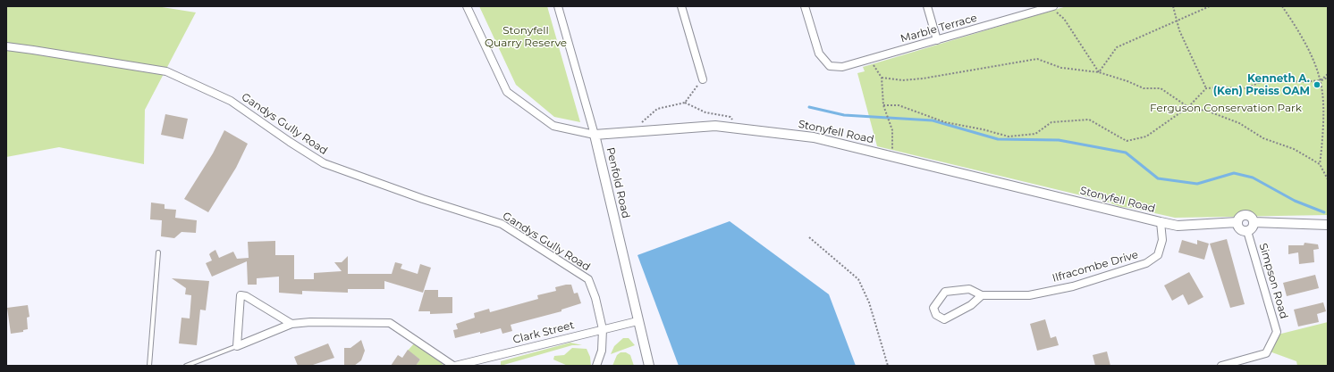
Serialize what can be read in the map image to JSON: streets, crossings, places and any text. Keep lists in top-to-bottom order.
{
  "streets": {
    "street": [
      "Marble Terrace",
      "Gandys Gully Road",
      "Stonyfell Road",
      "Penfold Road",
      "Ilfracombe Drive",
      "Simpson Road",
      "Clark Street"
    ]
  },
  "crossings": [
    ["Gandys Gully Road", "Clark Street"],
    ["Stonyfell Road", "Penfold Road"],
    ["Stonyfell Road", "Ilfracombe Drive"],
    ["Stonyfell Road", "Simpson Road"],
    ["Penfold Road", "Clark Street"]
  ],
  "parks": ["Stonyfell Quarry Reserve", "Ferguson Conservation Park"],
  "places": ["Kenneth A. (Ken) Preiss OAM"]
}
